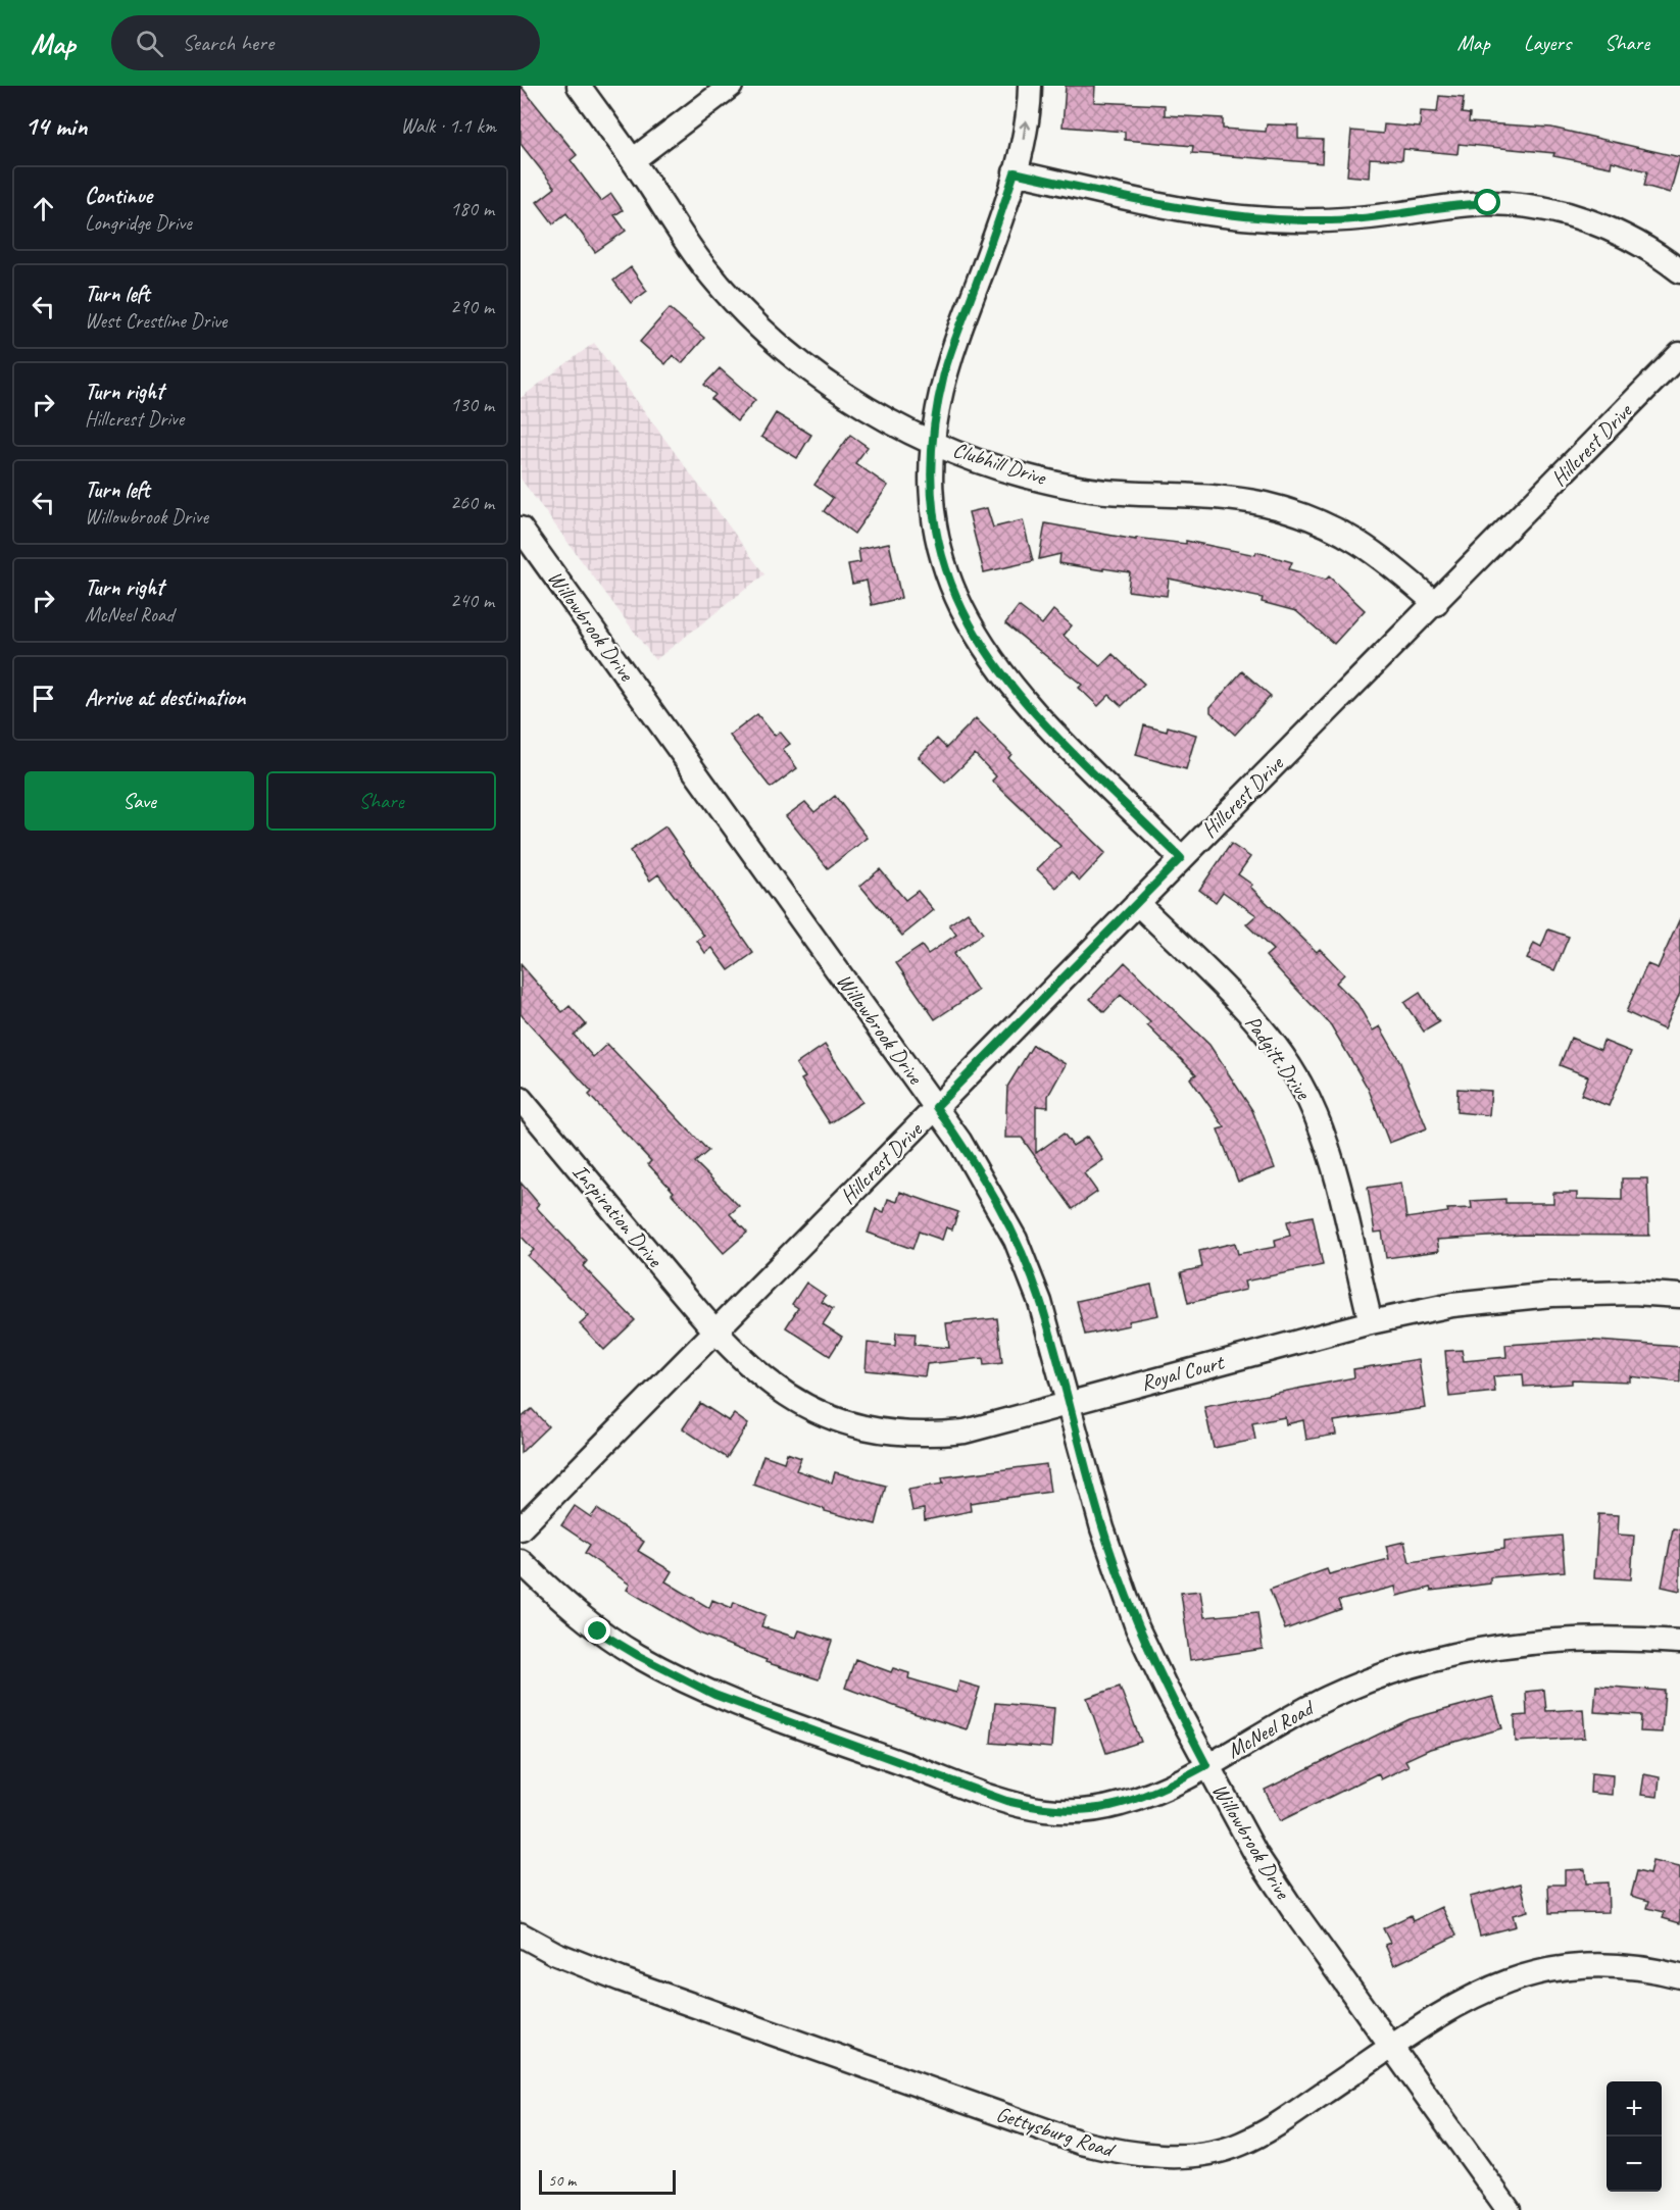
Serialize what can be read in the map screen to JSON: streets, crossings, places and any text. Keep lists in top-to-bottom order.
{
  "streets": {
    "street": [
      "Hillcrest Drive",
      "Clubhill Drive",
      "Willowbrook Drive",
      "Padgitt Drive",
      "Inspiration Drive",
      "Royal Court",
      "McNeel Road",
      "Gettysburg Road"
    ]
  },
  "crossings": [
    ["Hillcrest Drive", "Clubhill Drive"],
    ["Hillcrest Drive", "Willowbrook Drive"],
    ["Hillcrest Drive", "Padgitt Drive"],
    ["Hillcrest Drive", "Inspiration Drive"],
    ["Hillcrest Drive", "Royal Court"],
    ["Willowbrook Drive", "Royal Court"],
    ["Willowbrook Drive", "McNeel Road"],
    ["Willowbrook Drive", "Gettysburg Road"],
    ["Padgitt Drive", "Royal Court"],
    ["Inspiration Drive", "Royal Court"]
  ],
  "scale_bar": "50 m",
  "page": {
    "header": "Map",
    "search": "Search here",
    "nav": ["Map", "Layers", "Share"],
    "heading": ["14 min", "Walk · 1.1 km"],
    "list": [
      ["Continue", "Longridge Drive", "180 m"],
      ["Turn left", "West Crestline Drive", "290 m"],
      ["Turn right", "Hillcrest Drive", "130 m"],
      ["Turn left", "Willowbrook Drive", "260 m"],
      ["Turn right", "McNeel Road", "240 m"],
      "Arrive at destination"
    ],
    "buttons": ["Save", "Share"],
    "map_buttons": ["+", "−"],
    "scale": "50 m"
  }
}
